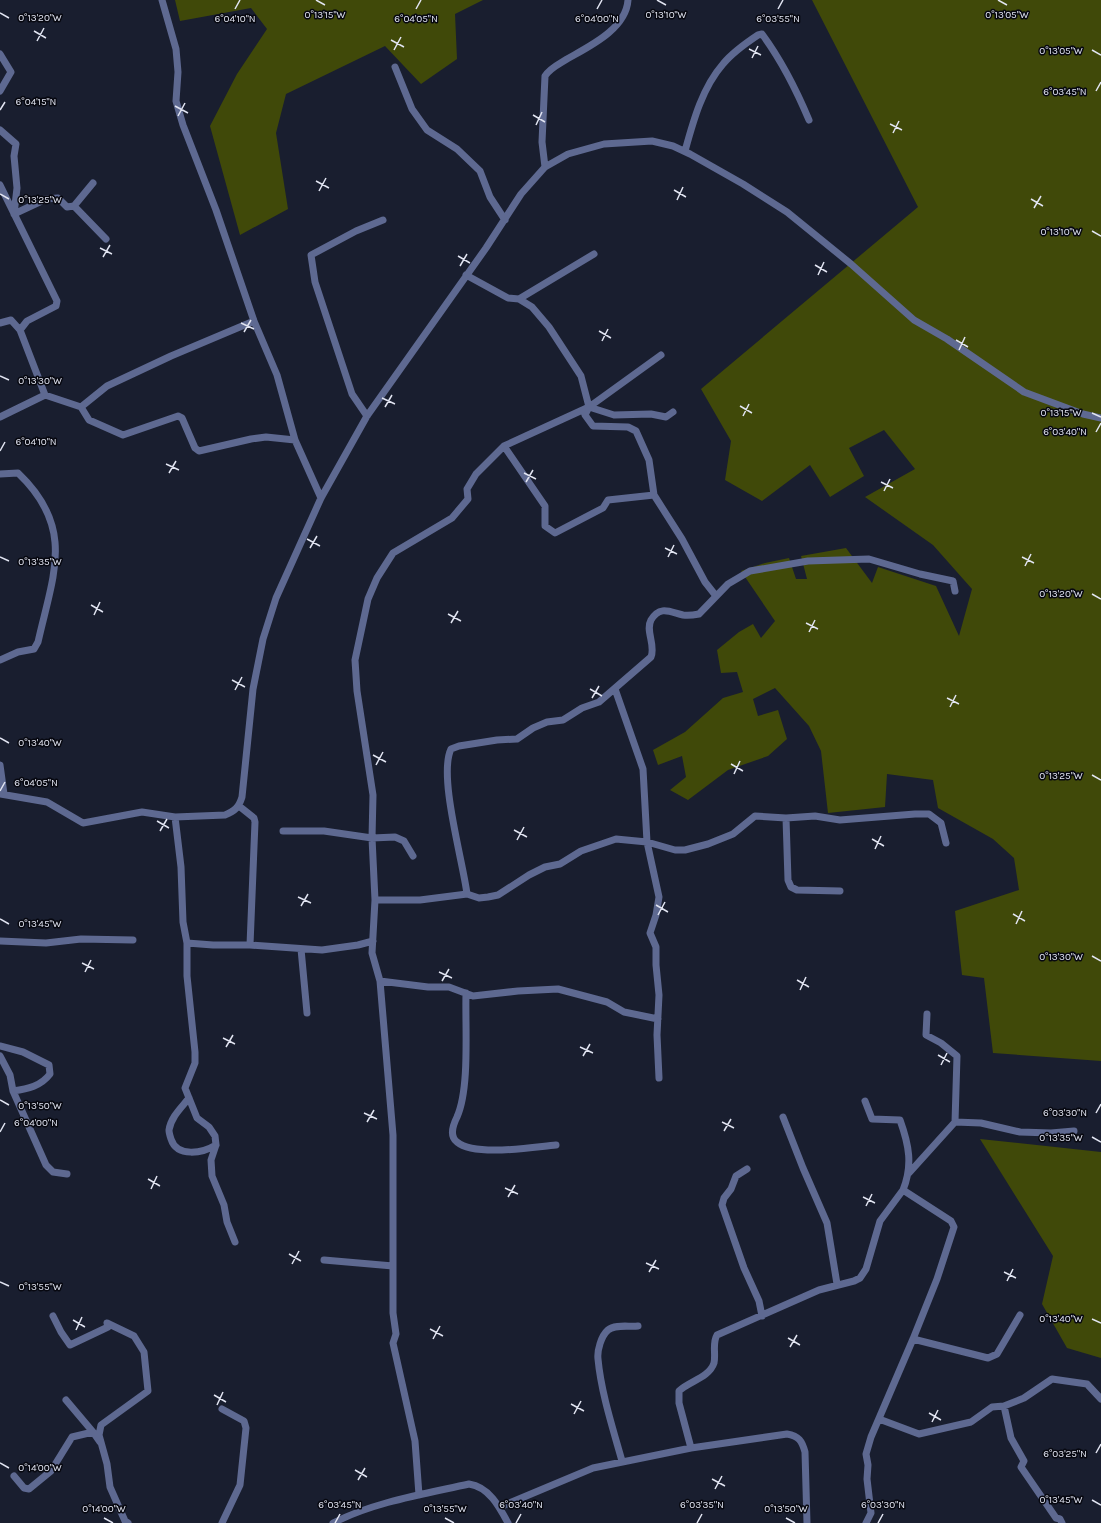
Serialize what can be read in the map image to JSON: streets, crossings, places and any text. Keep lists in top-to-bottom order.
{
  "coordinates": [
    "0°13'05\"W",
    "0°13'15\"W",
    "0°13'10\"W",
    "0°13'20\"W",
    "6°04'10\"N",
    "6°04'05\"N",
    "6°04'00\"N",
    "6°03'55\"N",
    "6°03'45\"N",
    "6°04'15\"N",
    "0°13'25\"W",
    "0°13'30\"W",
    "6°03'40\"N",
    "0°13'35\"W",
    "0°13'40\"W",
    "0°13'45\"W",
    "0°13'50\"W",
    "6°03'30\"N",
    "0°13'55\"W",
    "6°03'25\"N",
    "0°14'00\"W",
    "6°03'35\"N"
  ]
}
